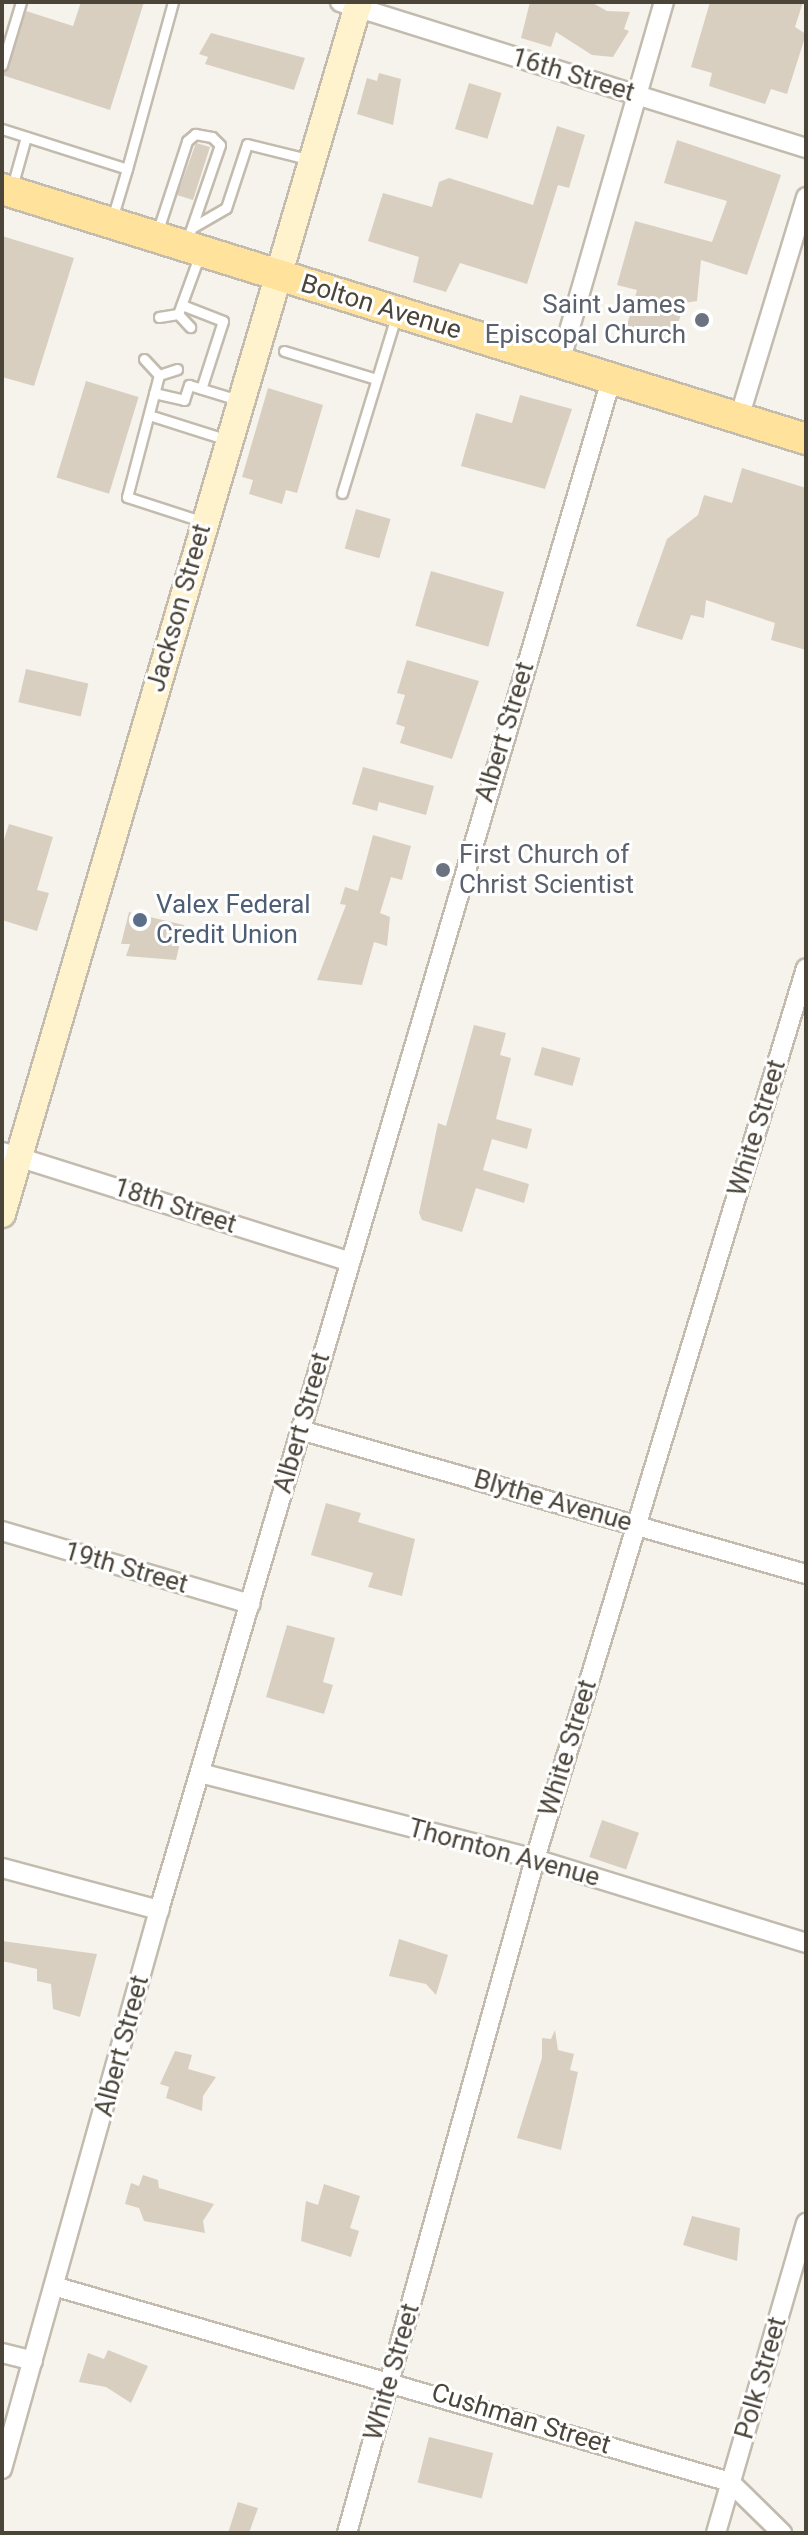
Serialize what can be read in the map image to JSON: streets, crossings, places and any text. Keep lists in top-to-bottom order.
{
  "streets": {
    "main road": ["Bolton Avenue", "Jackson Street"],
    "street": [
      "16th Street",
      "Albert Street",
      "White Street",
      "18th Street",
      "Blythe Avenue",
      "19th Street",
      "Thornton Avenue",
      "Polk Street",
      "Cushman Street"
    ]
  },
  "crossings": [
    ["16th Street", "Jackson Street"],
    ["Bolton Avenue", "Jackson Street"],
    ["Bolton Avenue", "Albert Street"],
    ["Jackson Street", "18th Street"],
    ["Albert Street", "18th Street"],
    ["Albert Street", "Blythe Avenue"],
    ["Albert Street", "19th Street"],
    ["Albert Street", "Thornton Avenue"],
    ["Albert Street", "Cushman Street"],
    ["White Street", "Blythe Avenue"],
    ["White Street", "Thornton Avenue"],
    ["White Street", "Cushman Street"],
    ["Polk Street", "Cushman Street"]
  ],
  "places": ["Saint James Episcopal Church", "First Church of Christ Scientist", "Valex Federal Credit Union"]
}
